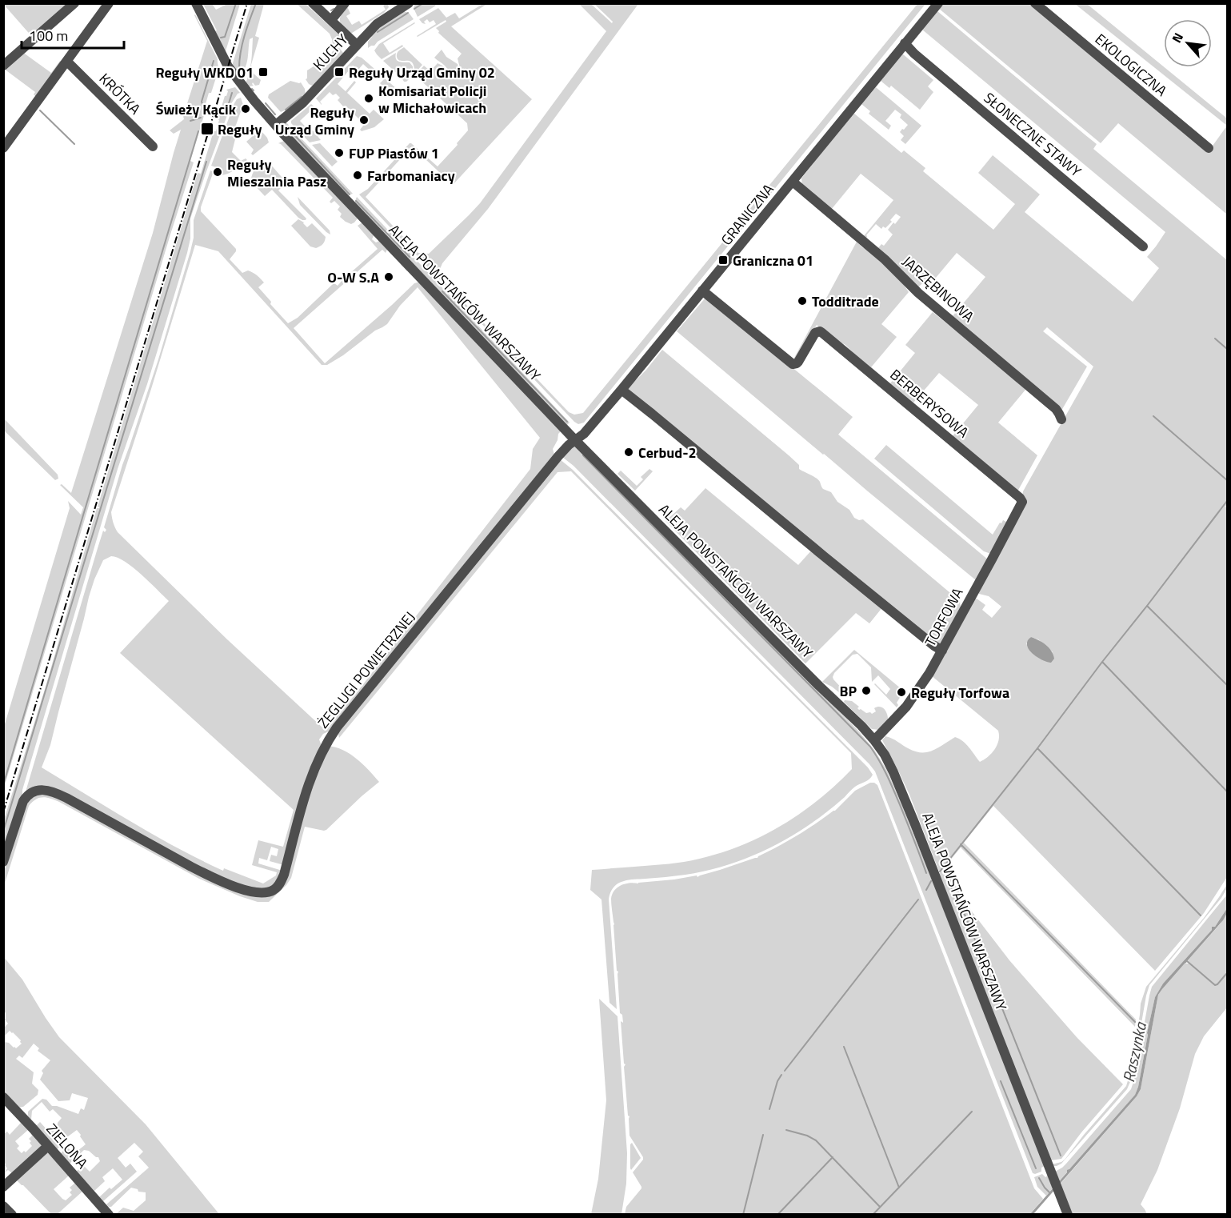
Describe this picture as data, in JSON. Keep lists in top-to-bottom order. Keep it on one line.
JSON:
{"streets":{"street":["KUCHY","EKOLOGICZNA","KRÓTKA","SŁONECZNE STAWY","GRANICZNA","JARZĘBINOWA","ALEJA POWSTAŃCÓW WARSZAWY","BERBERYSOWA","TORFOWA","ŻEGLUGI POWIETRZNEJ","ZIELONA"]},"crossings":[["KUCHY","ALEJA POWSTAŃCÓW WARSZAWY"],["SŁONECZNE STAWY","GRANICZNA"],["GRANICZNA","JARZĘBINOWA"],["GRANICZNA","ALEJA POWSTAŃCÓW WARSZAWY"],["GRANICZNA","BERBERYSOWA"],["GRANICZNA","ŻEGLUGI POWIETRZNEJ"],["ALEJA POWSTAŃCÓW WARSZAWY","TORFOWA"],["ALEJA POWSTAŃCÓW WARSZAWY","ŻEGLUGI POWIETRZNEJ"],["BERBERYSOWA","TORFOWA"]],"water":["Raszynka"],"places":{"transit":["Reguły WKD 01","Reguły Urząd Gminy 02","Reguły","Graniczna 01"],"other":["Komisariat Policji w Michałowicach","Świeży Kącik","Reguły Urząd Gminy","FUP Piastów 1","Reguły Mieszalnia Pasz","Farbomaniacy","O-W S.A","Todditrade","Cerbud-2","BP","Reguły Torfowa"]},"scale_bar":"100 m","north":"top left"}
